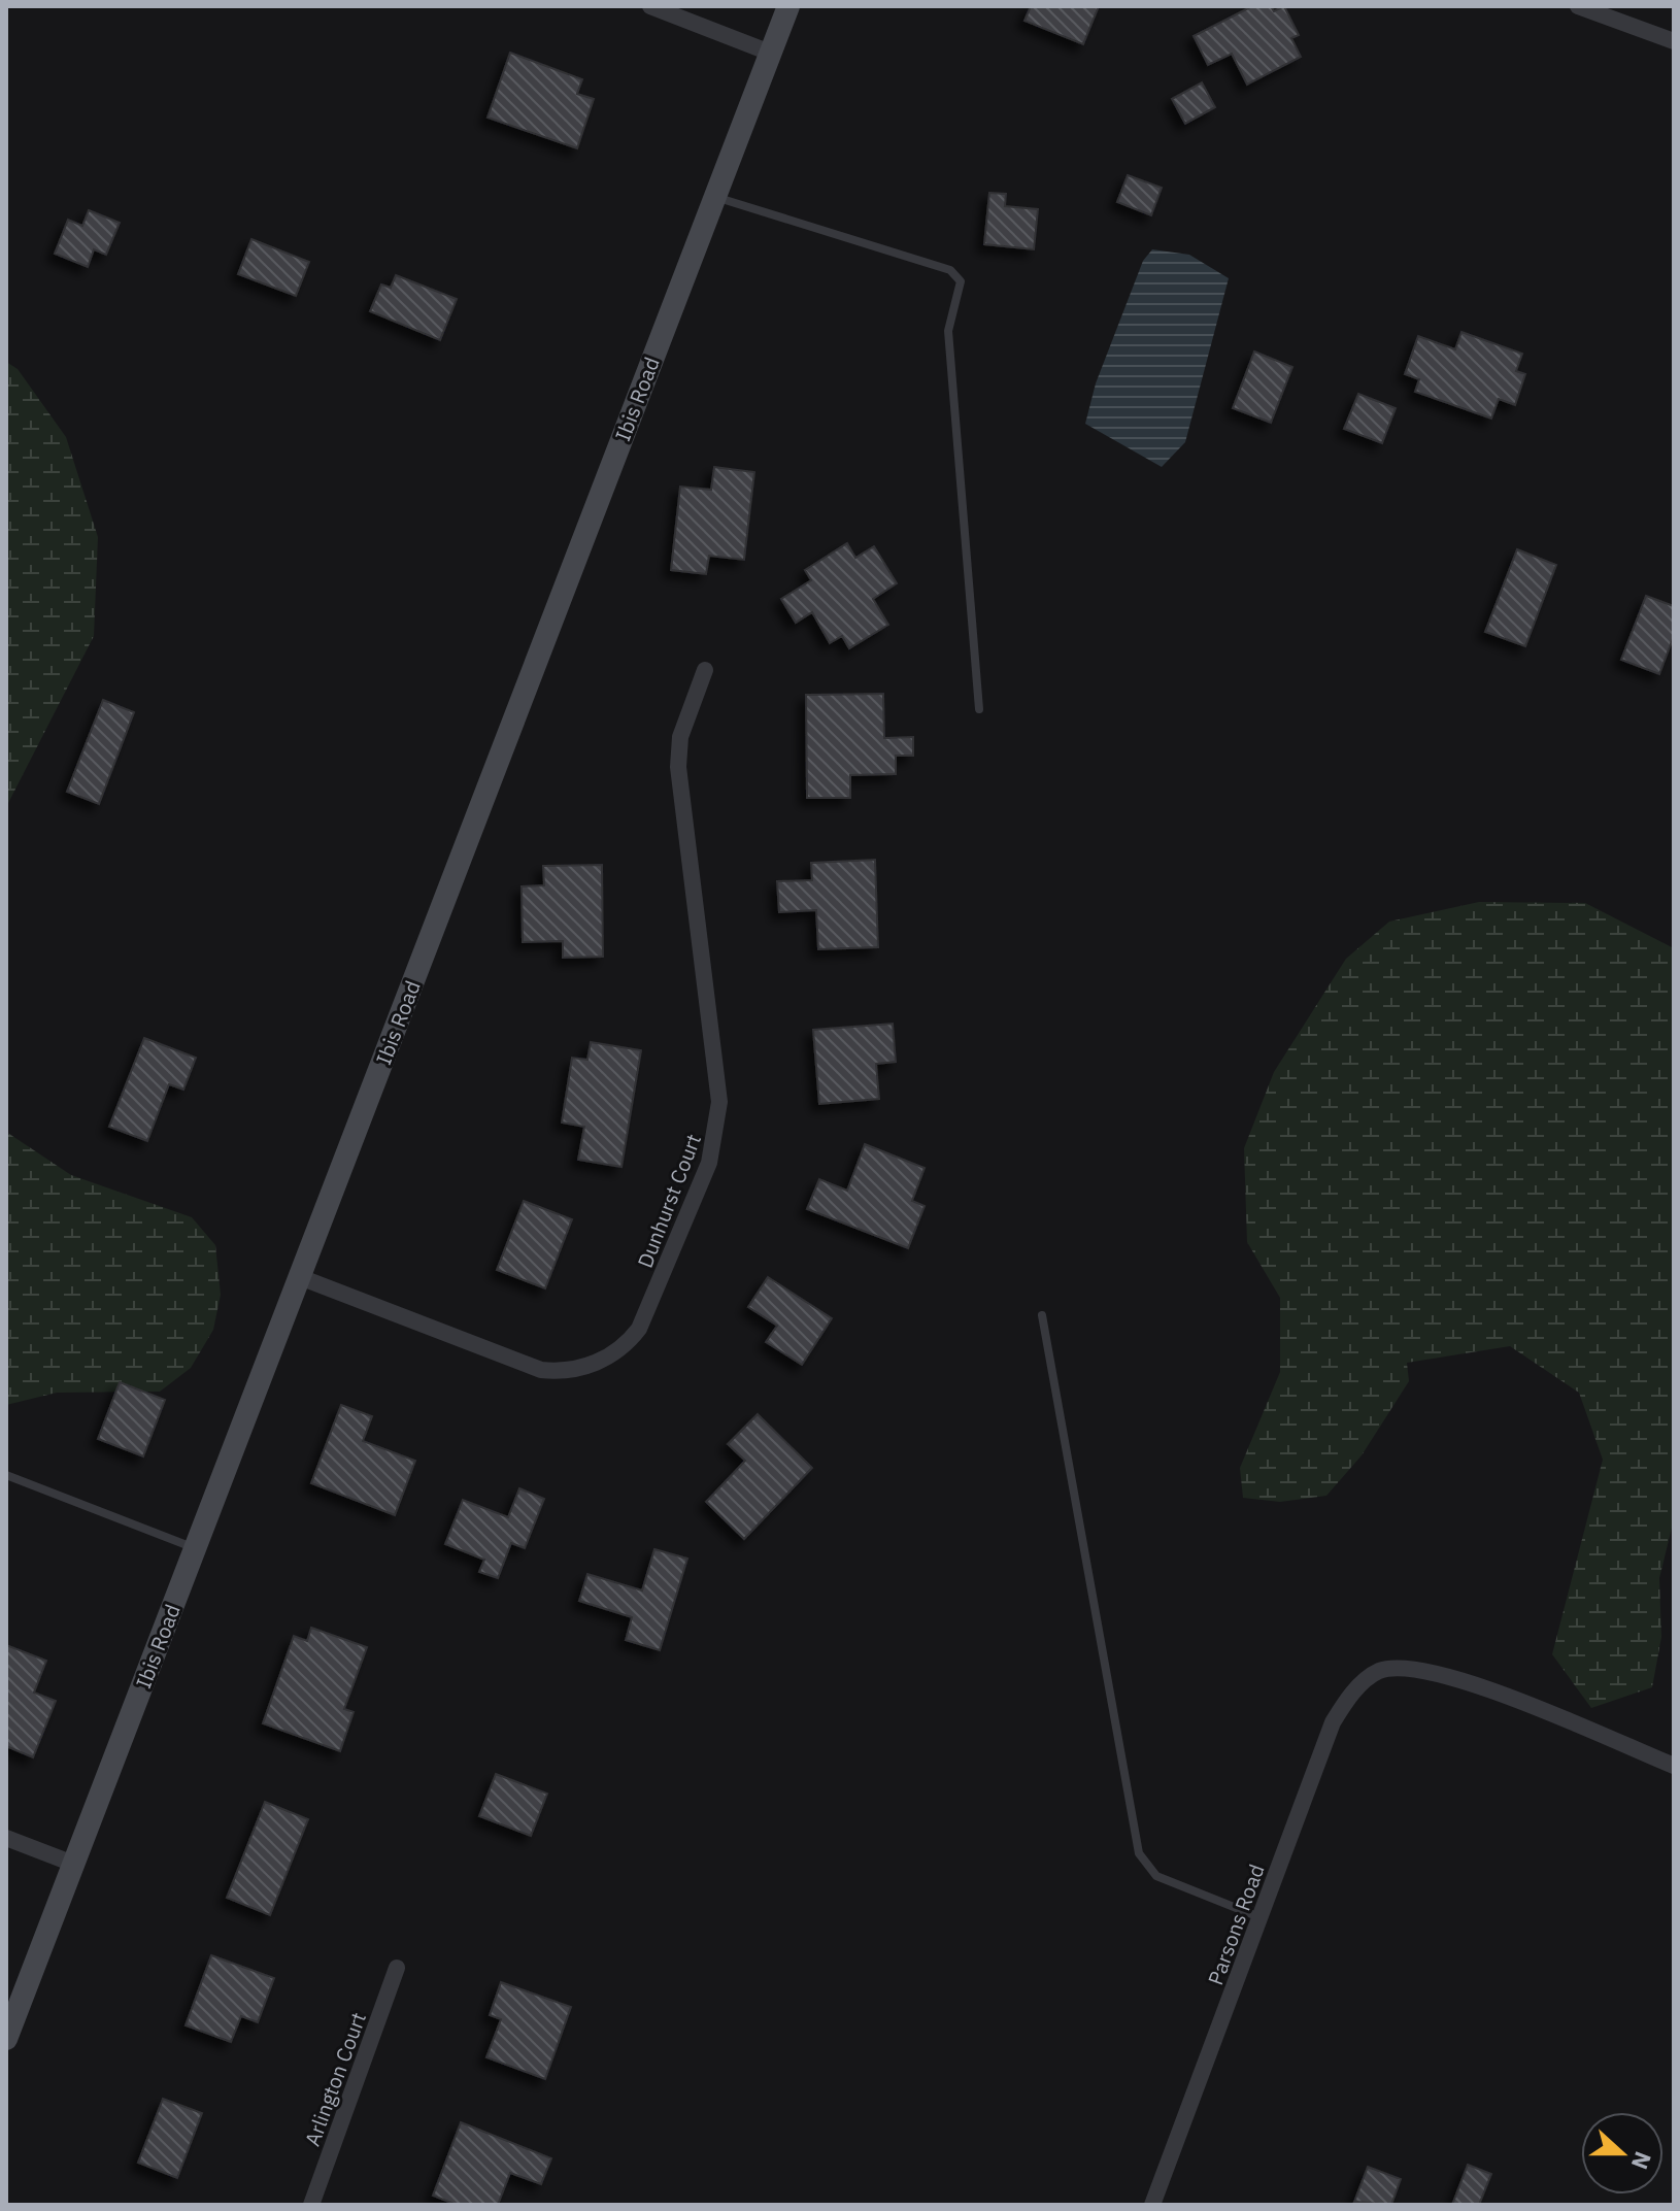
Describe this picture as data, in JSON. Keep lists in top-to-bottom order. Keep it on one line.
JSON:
{"streets":{"street":["Ibis Road","Dunhurst Court","Parsons Road","Arlington Court"]},"crossings":[["Ibis Road","Dunhurst Court"]],"north":"right"}
